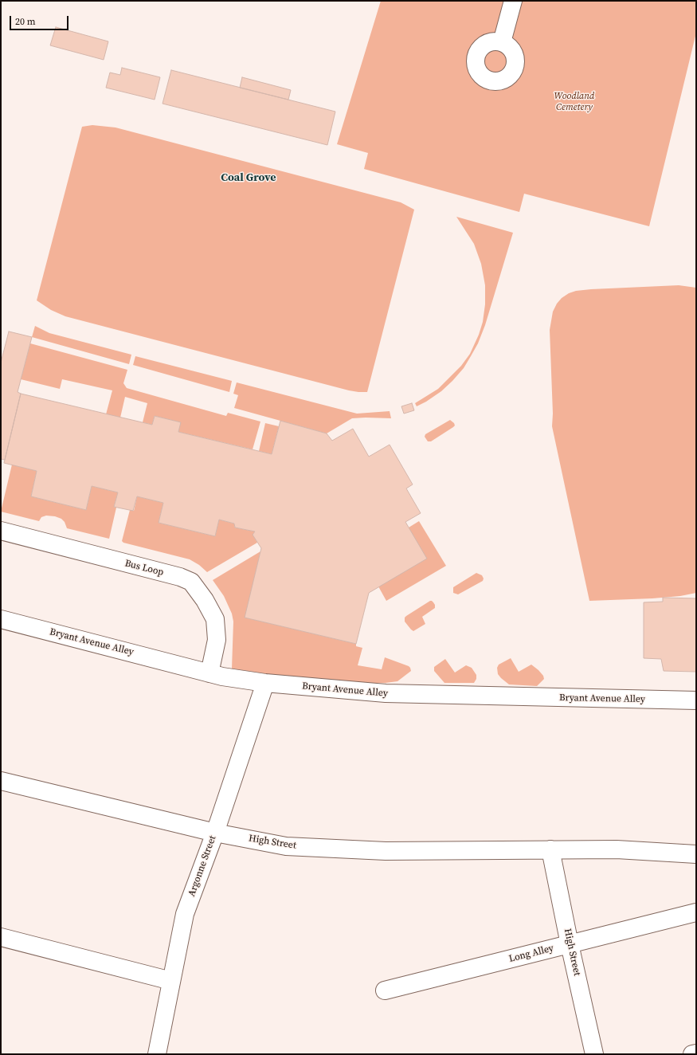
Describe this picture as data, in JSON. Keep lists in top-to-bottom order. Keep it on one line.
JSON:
{"streets":{"street":["Bus Loop","Bryant Avenue Alley","High Street","Argonne Street","Long Alley"]},"crossings":[["Bus Loop","Bryant Avenue Alley"],["Bryant Avenue Alley","Argonne Street"],["High Street","Argonne Street"],["High Street","Long Alley"]],"districts":["Coal Grove"],"parks":["Woodland Cemetery"],"scale_bar":"20 m"}
